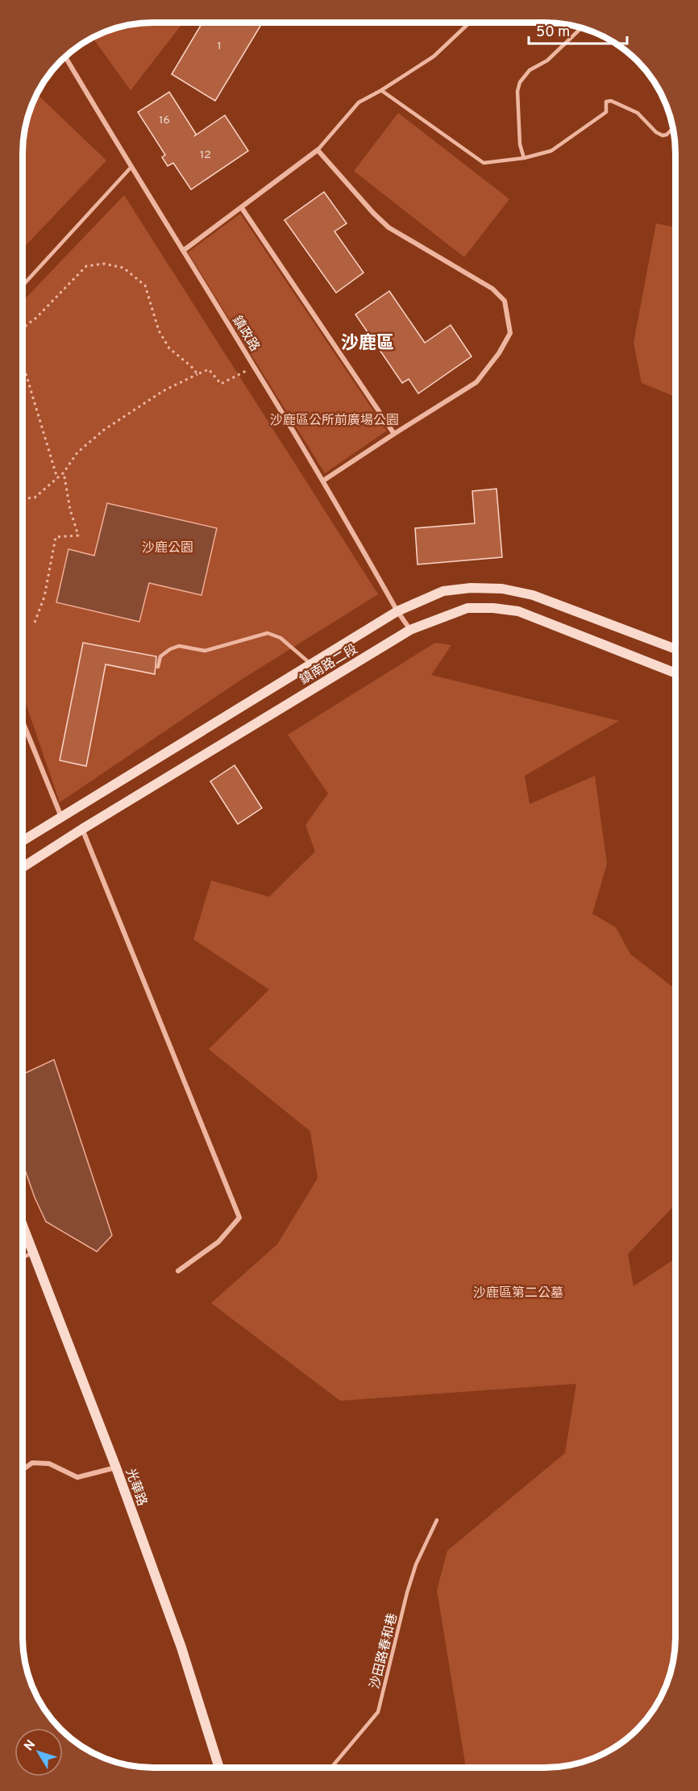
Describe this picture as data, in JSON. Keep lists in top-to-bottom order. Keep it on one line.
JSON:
{"streets":{"street":["鎮政路","鎮南路二段","光華路"],"lane":["沙田路春和巷"]},"crossings":[["鎮政路","鎮南路二段"]],"districts":["沙鹿區"],"parks":["沙鹿區公所前廣場公園","沙鹿公園","沙鹿區第二公墓"],"house_numbers":["1","16","12"],"scale_bar":"50 m","north":"top left"}
